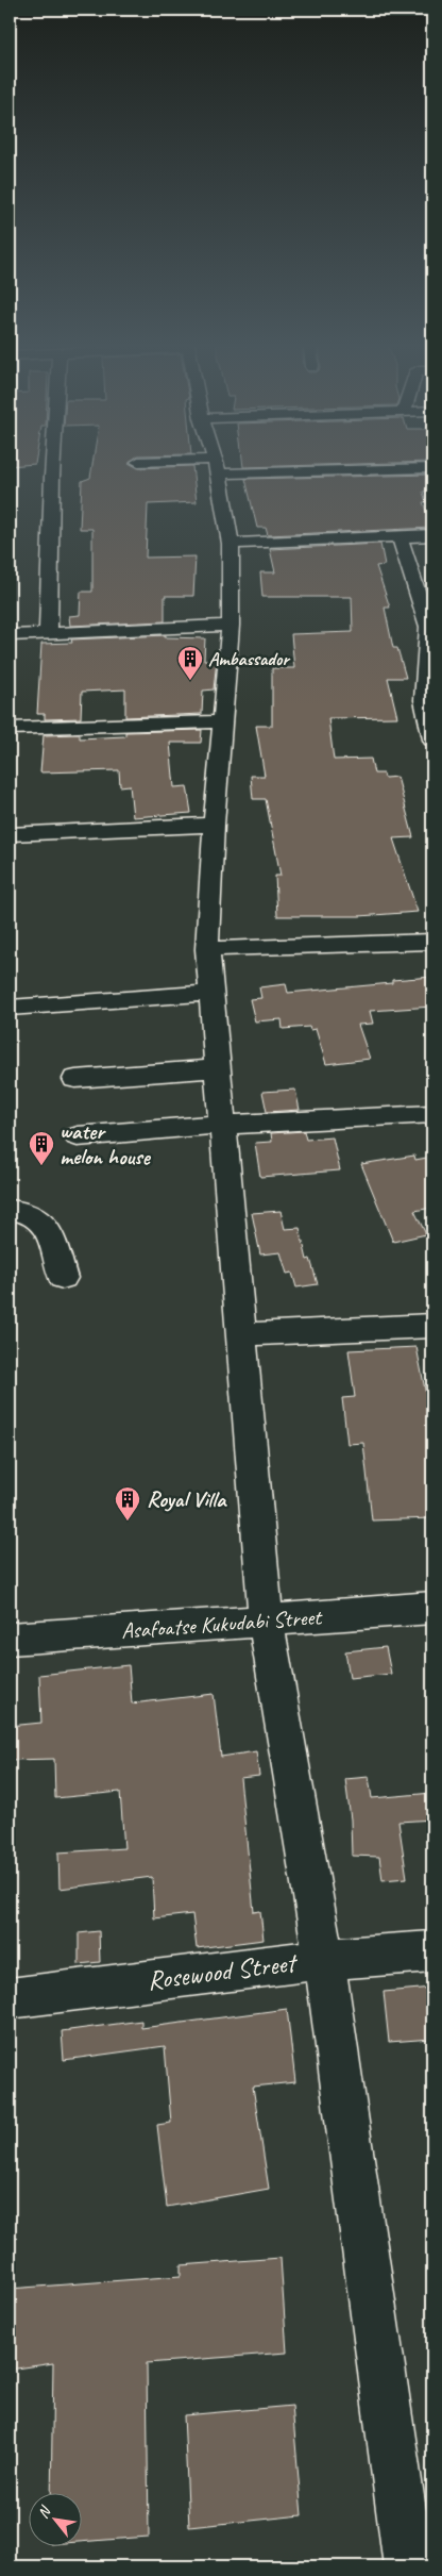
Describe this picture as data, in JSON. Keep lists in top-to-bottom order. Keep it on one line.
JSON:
{"streets":{"street":["Asafoatse Kukudabi Street","Rosewood Street"]},"places":{"building":["Ambassador","water melon house","Royal Villa"]},"north":"top left"}
